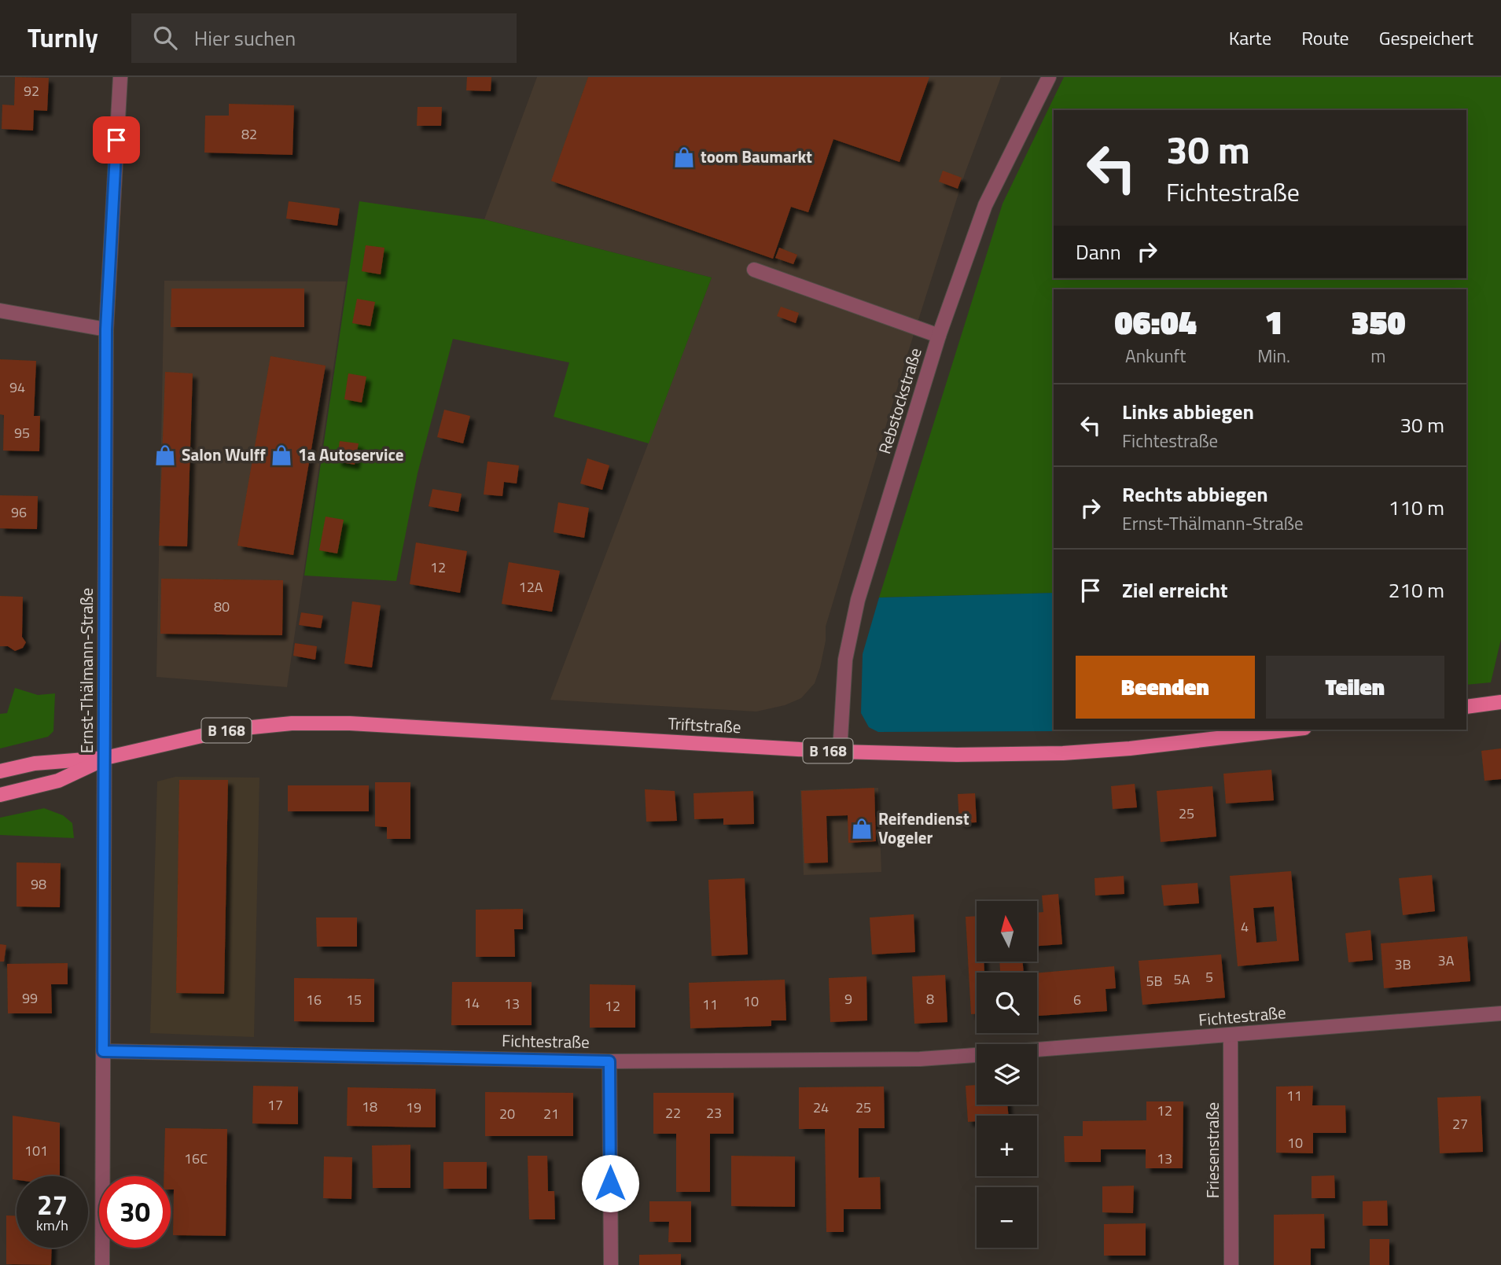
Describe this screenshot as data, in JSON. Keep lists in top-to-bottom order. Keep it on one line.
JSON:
{"streets":{"main road":["Triftstraße","B 168"],"street":["Rebstockstraße","Ernst-Thälmann-Straße","Fichtestraße","Friesenstraße"]},"crossings":[["Rebstockstraße","Triftstraße"],["Ernst-Thälmann-Straße","Triftstraße"],["Ernst-Thälmann-Straße","B 168"],["Ernst-Thälmann-Straße","Fichtestraße"],["Triftstraße","B 168"],["Fichtestraße","Friesenstraße"]],"places":{"shop":["toom Baumarkt","Salon Wulff","1a Autoservice","Reifendienst Vogeler"]},"house_numbers":["92","82","94","95","96","12","12A","80","25","98","4","3A","3B","5","5A","5B","99","9","8","16","15","6","10","14","13","11","12","11","17","18","19","24","25","12","22","23","20","21","27","10","101","16C","13"],"north":"top","page":{"header":"Turnly","search":"Hier suchen","nav":["Karte","Route","Gespeichert"],"turn":["30 m","Fichtestraße"],"then":"Dann","eta":["06:04","Ankunft","1","Min.","350","m"],"list":[{"name":"Links abbiegen","note":"Fichtestraße","value":"30 m"},{"name":"Rechts abbiegen","note":"Ernst-Thälmann-Straße","value":"110 m"},{"name":"Ziel erreicht","value":"210 m"}],"buttons":["Beenden","Teilen"],"map_buttons":["+","−"],"speed":"27 km/h","limit":"30"}}
